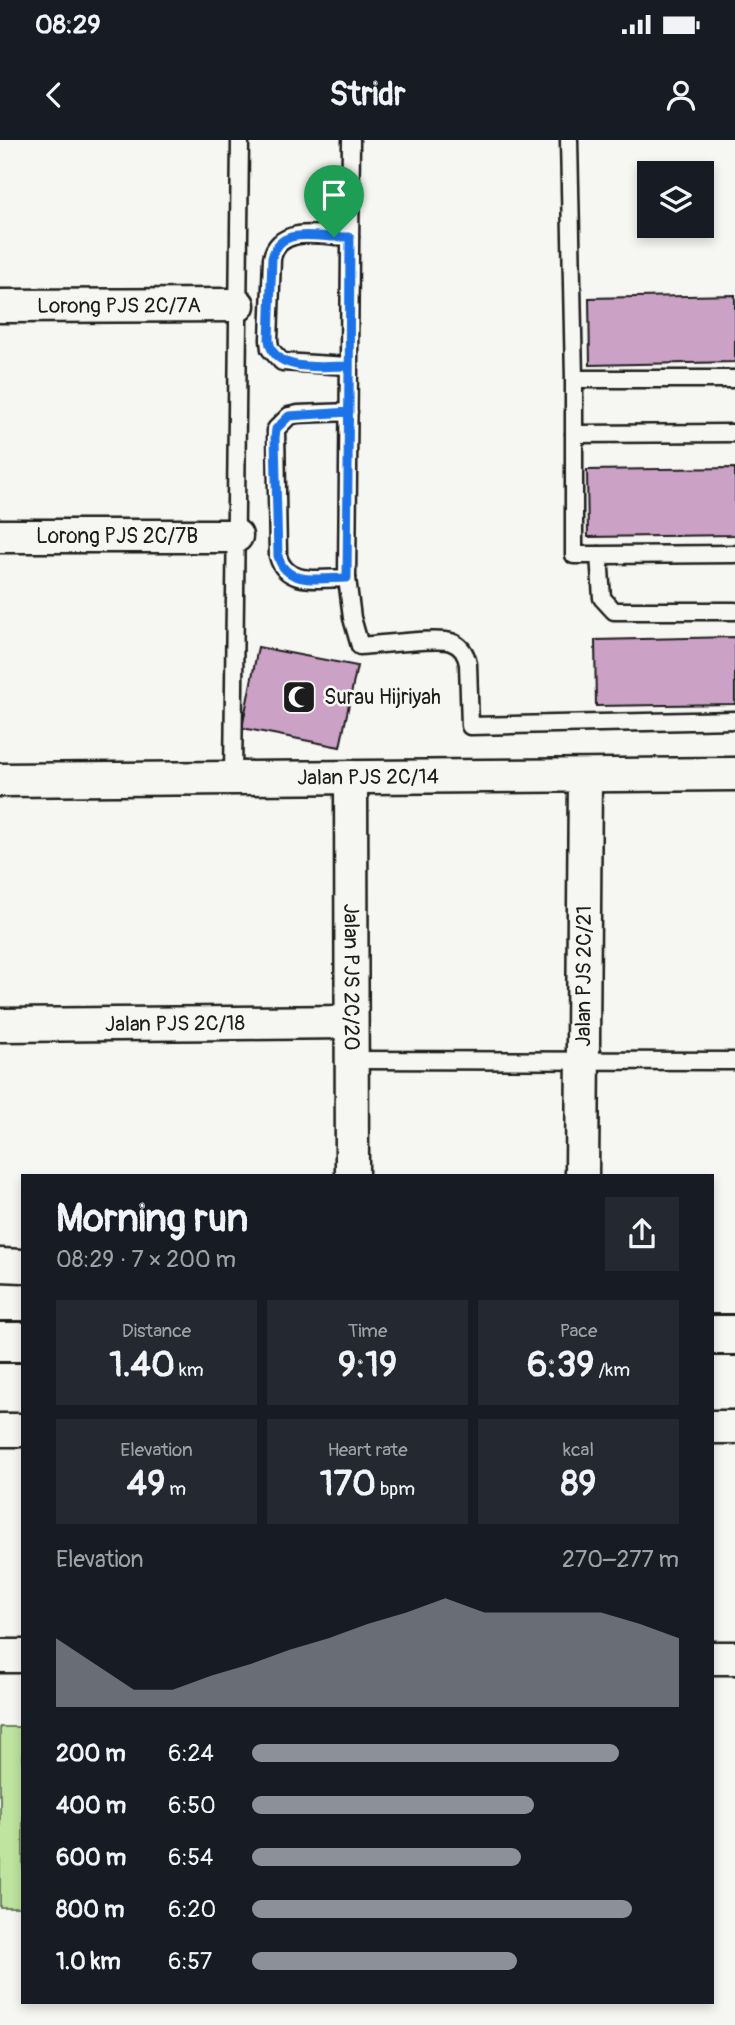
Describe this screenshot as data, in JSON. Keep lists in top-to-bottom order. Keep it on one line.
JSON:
{"streets":{"street":["Lorong PJS 2C/7A","Lorong PJS 2C/7B","Jalan PJS 2C/14","Jalan PJS 2C/21","Jalan PJS 2C/20","Jalan PJS 2C/18"]},"crossings":[["Jalan PJS 2C/14","Jalan PJS 2C/21"],["Jalan PJS 2C/14","Jalan PJS 2C/20"],["Jalan PJS 2C/20","Jalan PJS 2C/18"]],"places":{"mosque":["Surau Hijriyah"]},"page":{"status":"08:29","header":"Stridr","heading":["Morning run","08:29 · 7 × 200 m"],"stats":[["Distance","1.40 km"],["Time","9:19"],["Pace","6:39 /km"],["Elevation","49 m"],["Heart rate","170 bpm"],["kcal","89"]],"chart":["Elevation","270–277 m"],"list":[{"name":"200 m","note":"6:24"},{"name":"400 m","note":"6:50"},{"name":"600 m","note":"6:54"},{"name":"800 m","note":"6:20"},{"name":"1.0 km","note":"6:57"}]}}
